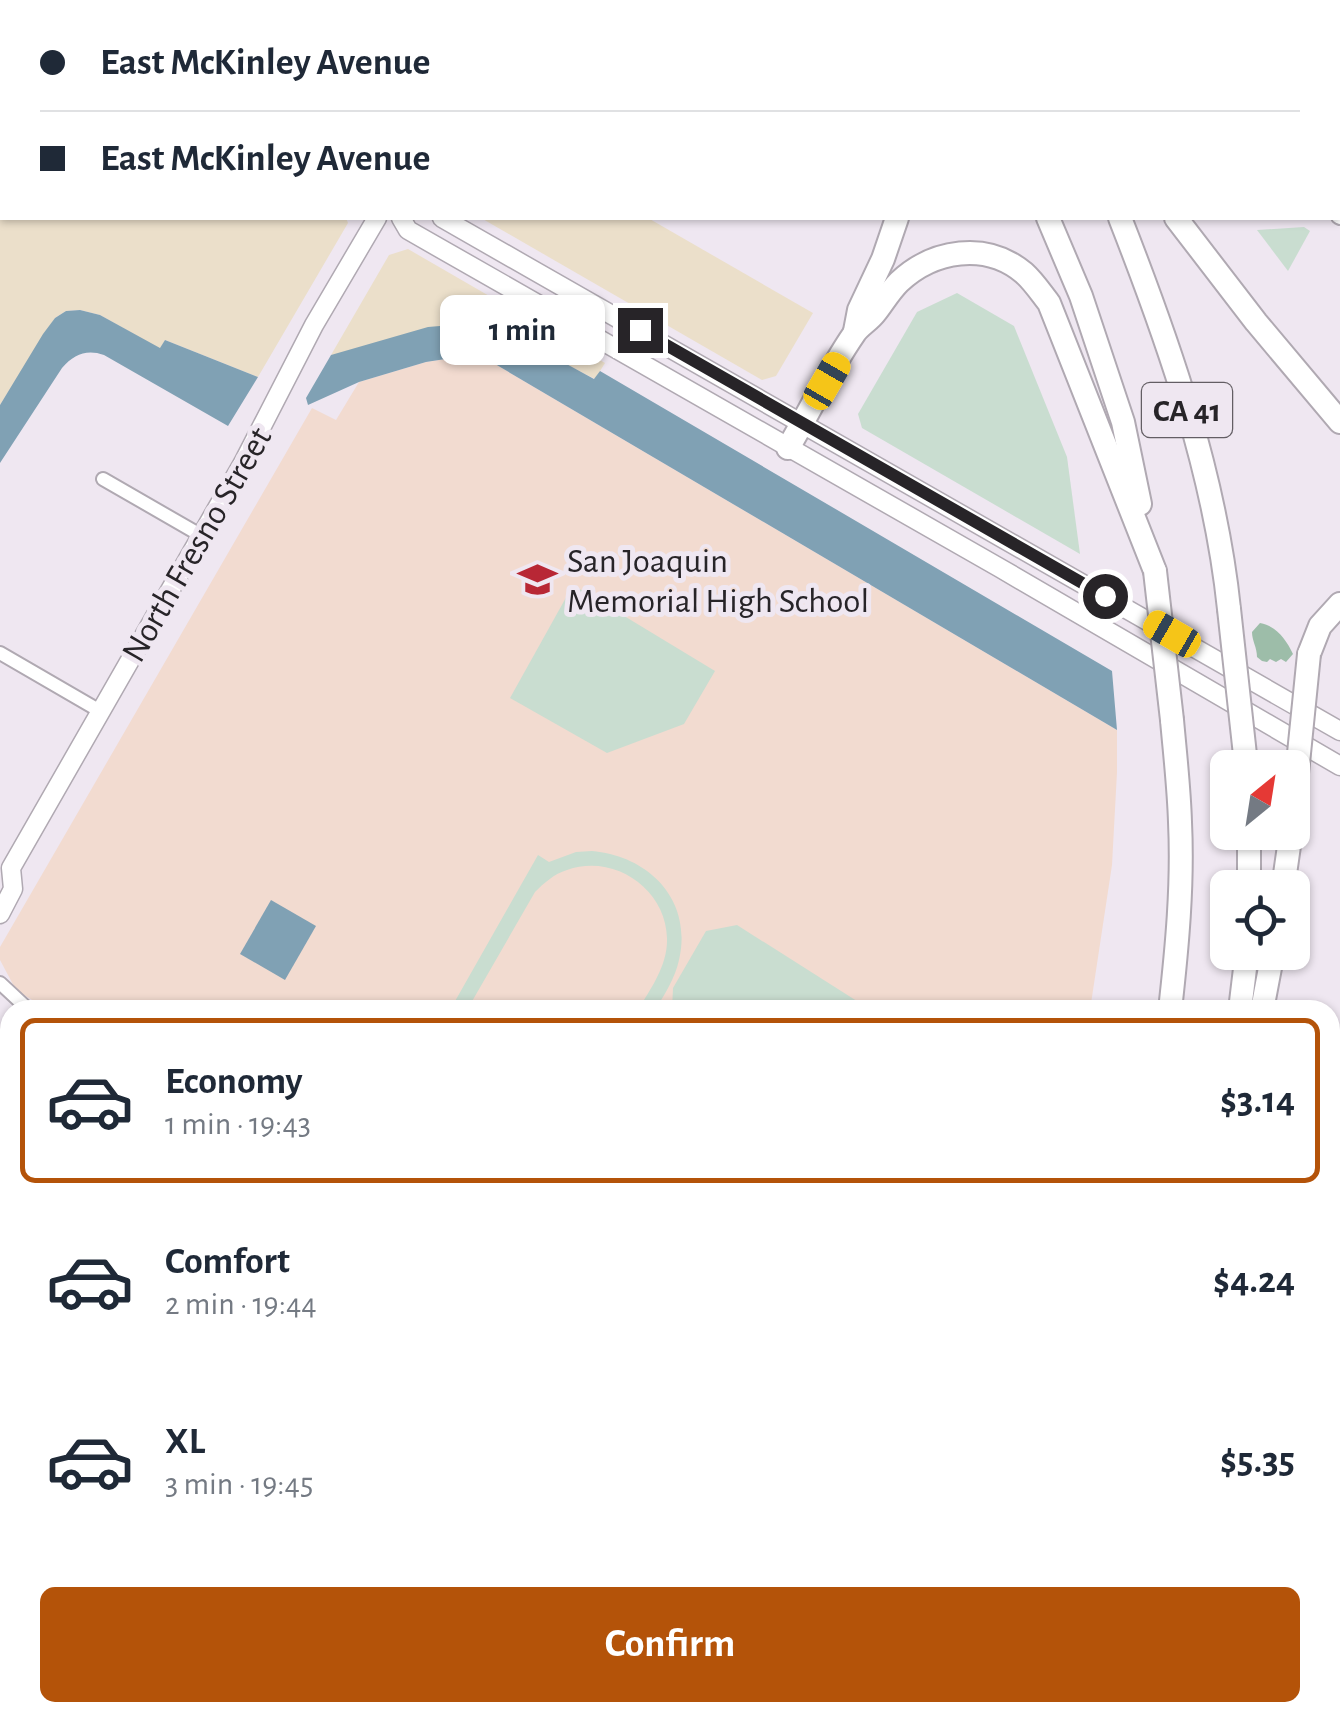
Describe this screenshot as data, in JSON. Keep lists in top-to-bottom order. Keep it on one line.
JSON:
{"streets":{"highway":["CA 41"],"main road":["North Fresno Street"]},"places":{"school or university":["San Joaquin Memorial High School"]},"north":"top right","page":{"banner":["East McKinley Avenue","East McKinley Avenue"],"bubble":"1 min","list":[{"name":"Economy","note":"1 min · 19:43","value":"$3.14"},{"name":"Comfort","note":"2 min · 19:44","value":"$4.24"},{"name":"XL","note":"3 min · 19:45","value":"$5.35"}],"buttons":"Confirm"}}
